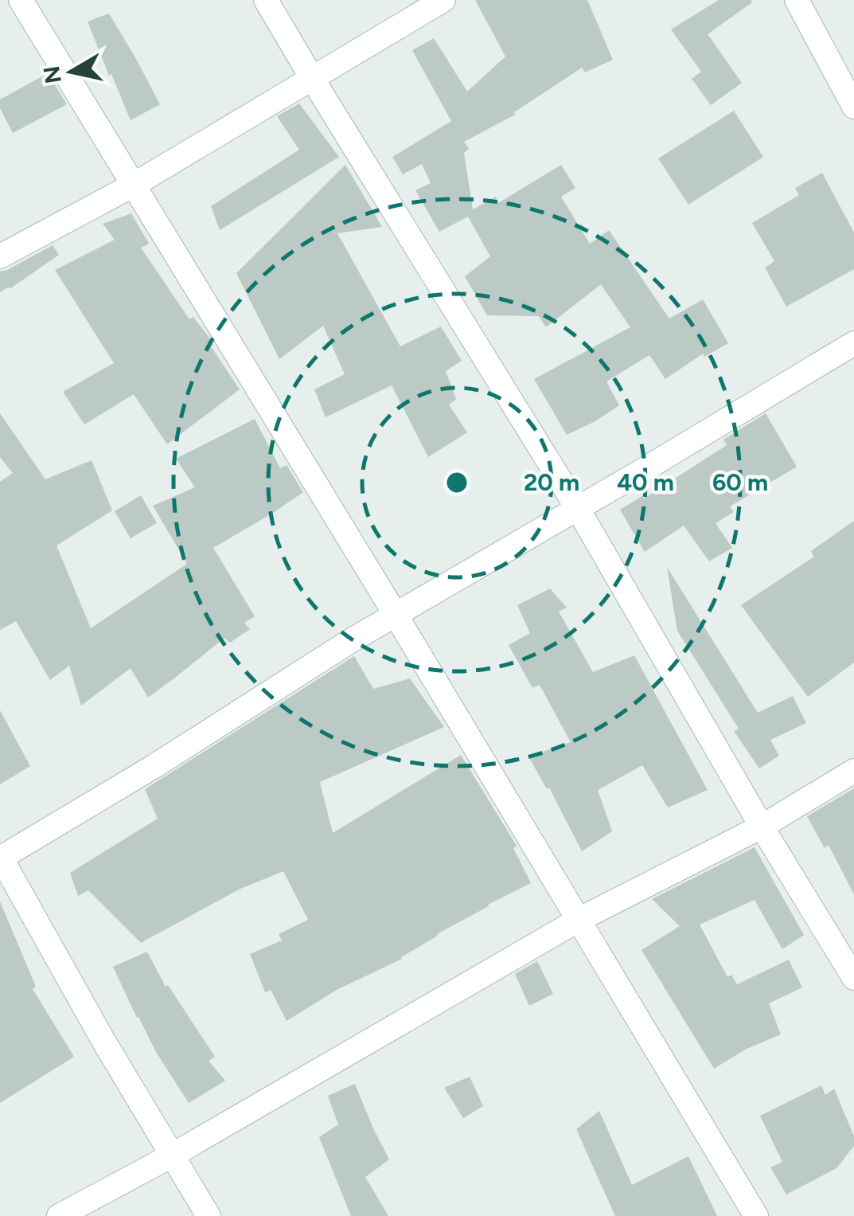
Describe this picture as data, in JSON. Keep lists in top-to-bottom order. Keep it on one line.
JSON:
{"north":"left","rings":["20 m","40 m","60 m"]}
